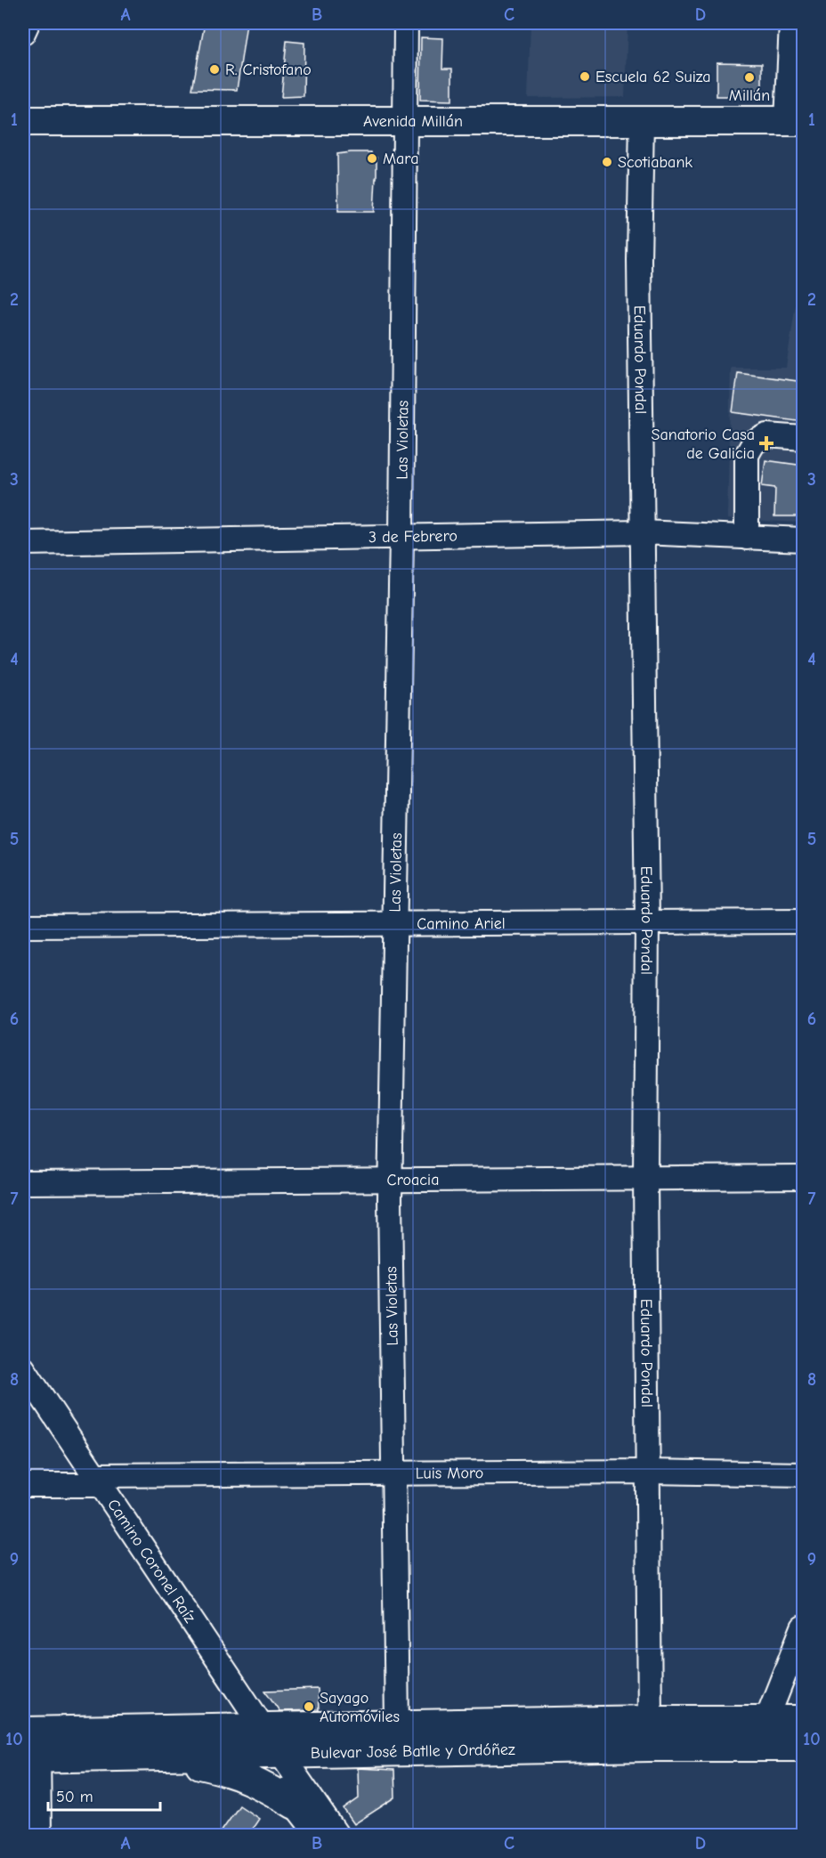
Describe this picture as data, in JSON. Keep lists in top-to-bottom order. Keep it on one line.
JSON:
{"streets":{"main road":["Avenida Millán","Bulevar José Batlle y Ordóñez"],"street":["Eduardo Pondal","Las Violetas","3 de Febrero","Camino Ariel","Croacia","Luis Moro","Camino Coronel Raíz"]},"crossings":[["Avenida Millán","Eduardo Pondal"],["Avenida Millán","Las Violetas"],["Eduardo Pondal","3 de Febrero"],["Eduardo Pondal","Camino Ariel"],["Eduardo Pondal","Croacia"],["Eduardo Pondal","Luis Moro"],["Eduardo Pondal","Bulevar José Batlle y Ordóñez"],["Las Violetas","3 de Febrero"],["Las Violetas","Camino Ariel"],["Las Violetas","Croacia"],["Las Violetas","Luis Moro"],["Las Violetas","Bulevar José Batlle y Ordóñez"],["Luis Moro","Camino Coronel Raíz"],["Camino Coronel Raíz","Bulevar José Batlle y Ordóñez"]],"places":{"other":["R. Cristofano","Escuela 62 Suiza","Millán","Mara","Scotiabank","Sayago Automóviles"],"health":["Sanatorio Casa de Galicia"]},"scale_bar":"50 m","grid":{"columns":["A","B","C","D"],"rows":["1","2","3","4","5","6","7","8","9","10"]}}
